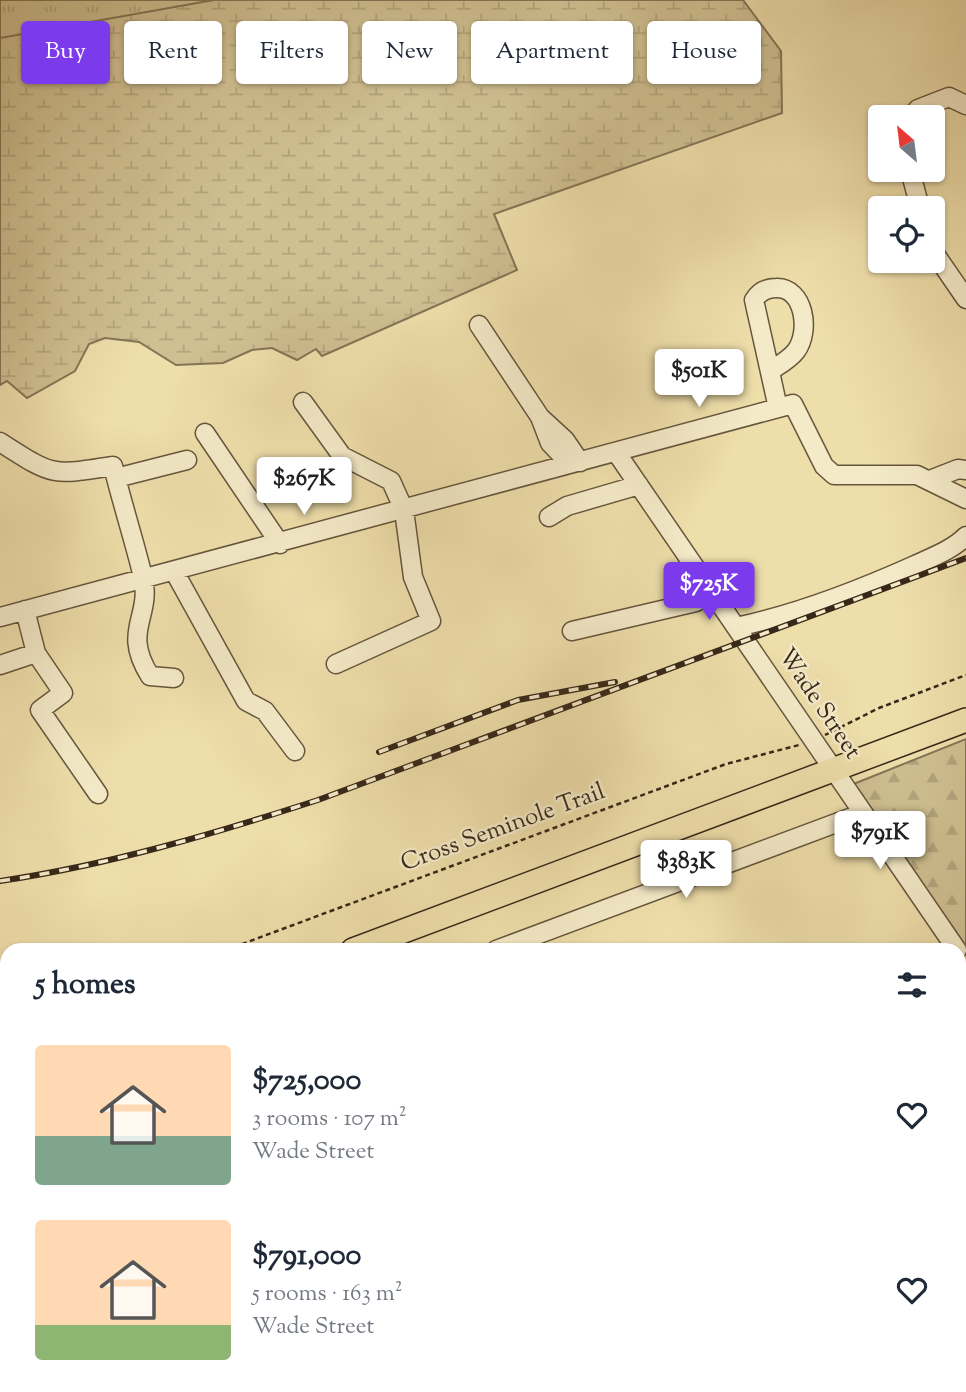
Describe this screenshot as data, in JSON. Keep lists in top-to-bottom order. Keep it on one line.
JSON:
{"streets":{"street":["Wade Street"],"path":["Cross Seminole Trail"]},"north":"top left","page":{"chip":["Buy","Rent","Filters","New","Apartment","House"],"price":["$501K","$267K","$725K","$791K","$383K"],"heading":"5 homes","list":[{"name":"$725,000","note":"3 rooms · 107 m² · Wade Street"},{"name":"$791,000","note":"5 rooms · 163 m² · Wade Street"}]}}
